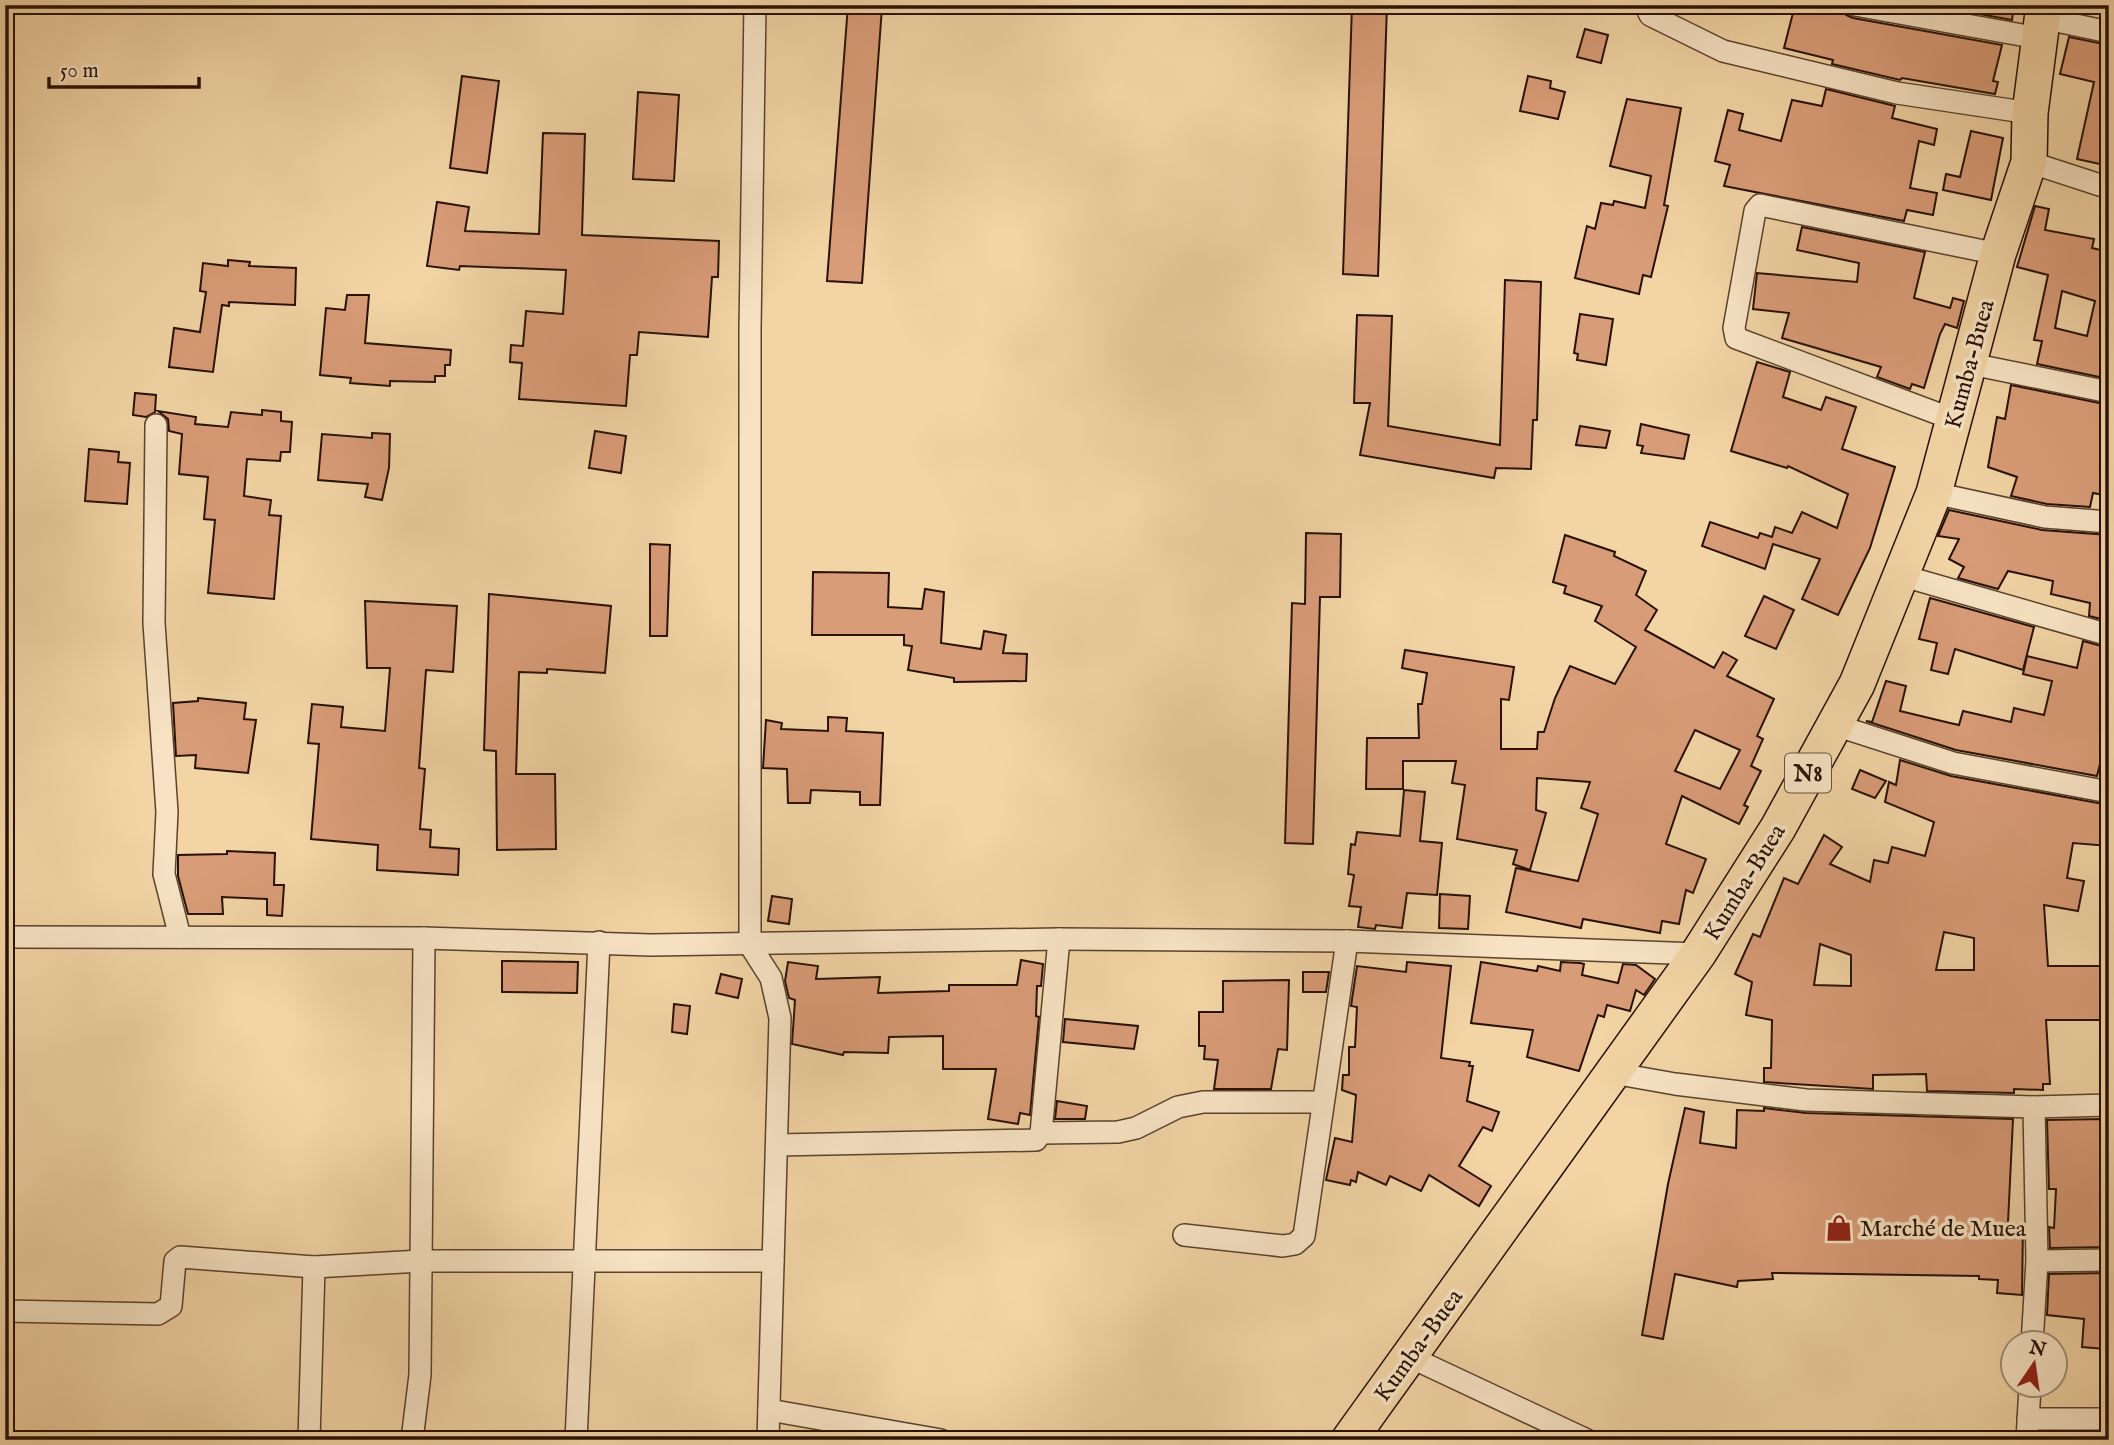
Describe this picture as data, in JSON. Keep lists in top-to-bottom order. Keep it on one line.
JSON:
{"streets":{"highway":["Kumba-Buea","N8"]},"places":{"shop":["Marché de Muea"]},"scale_bar":"50 m","north":"top"}
